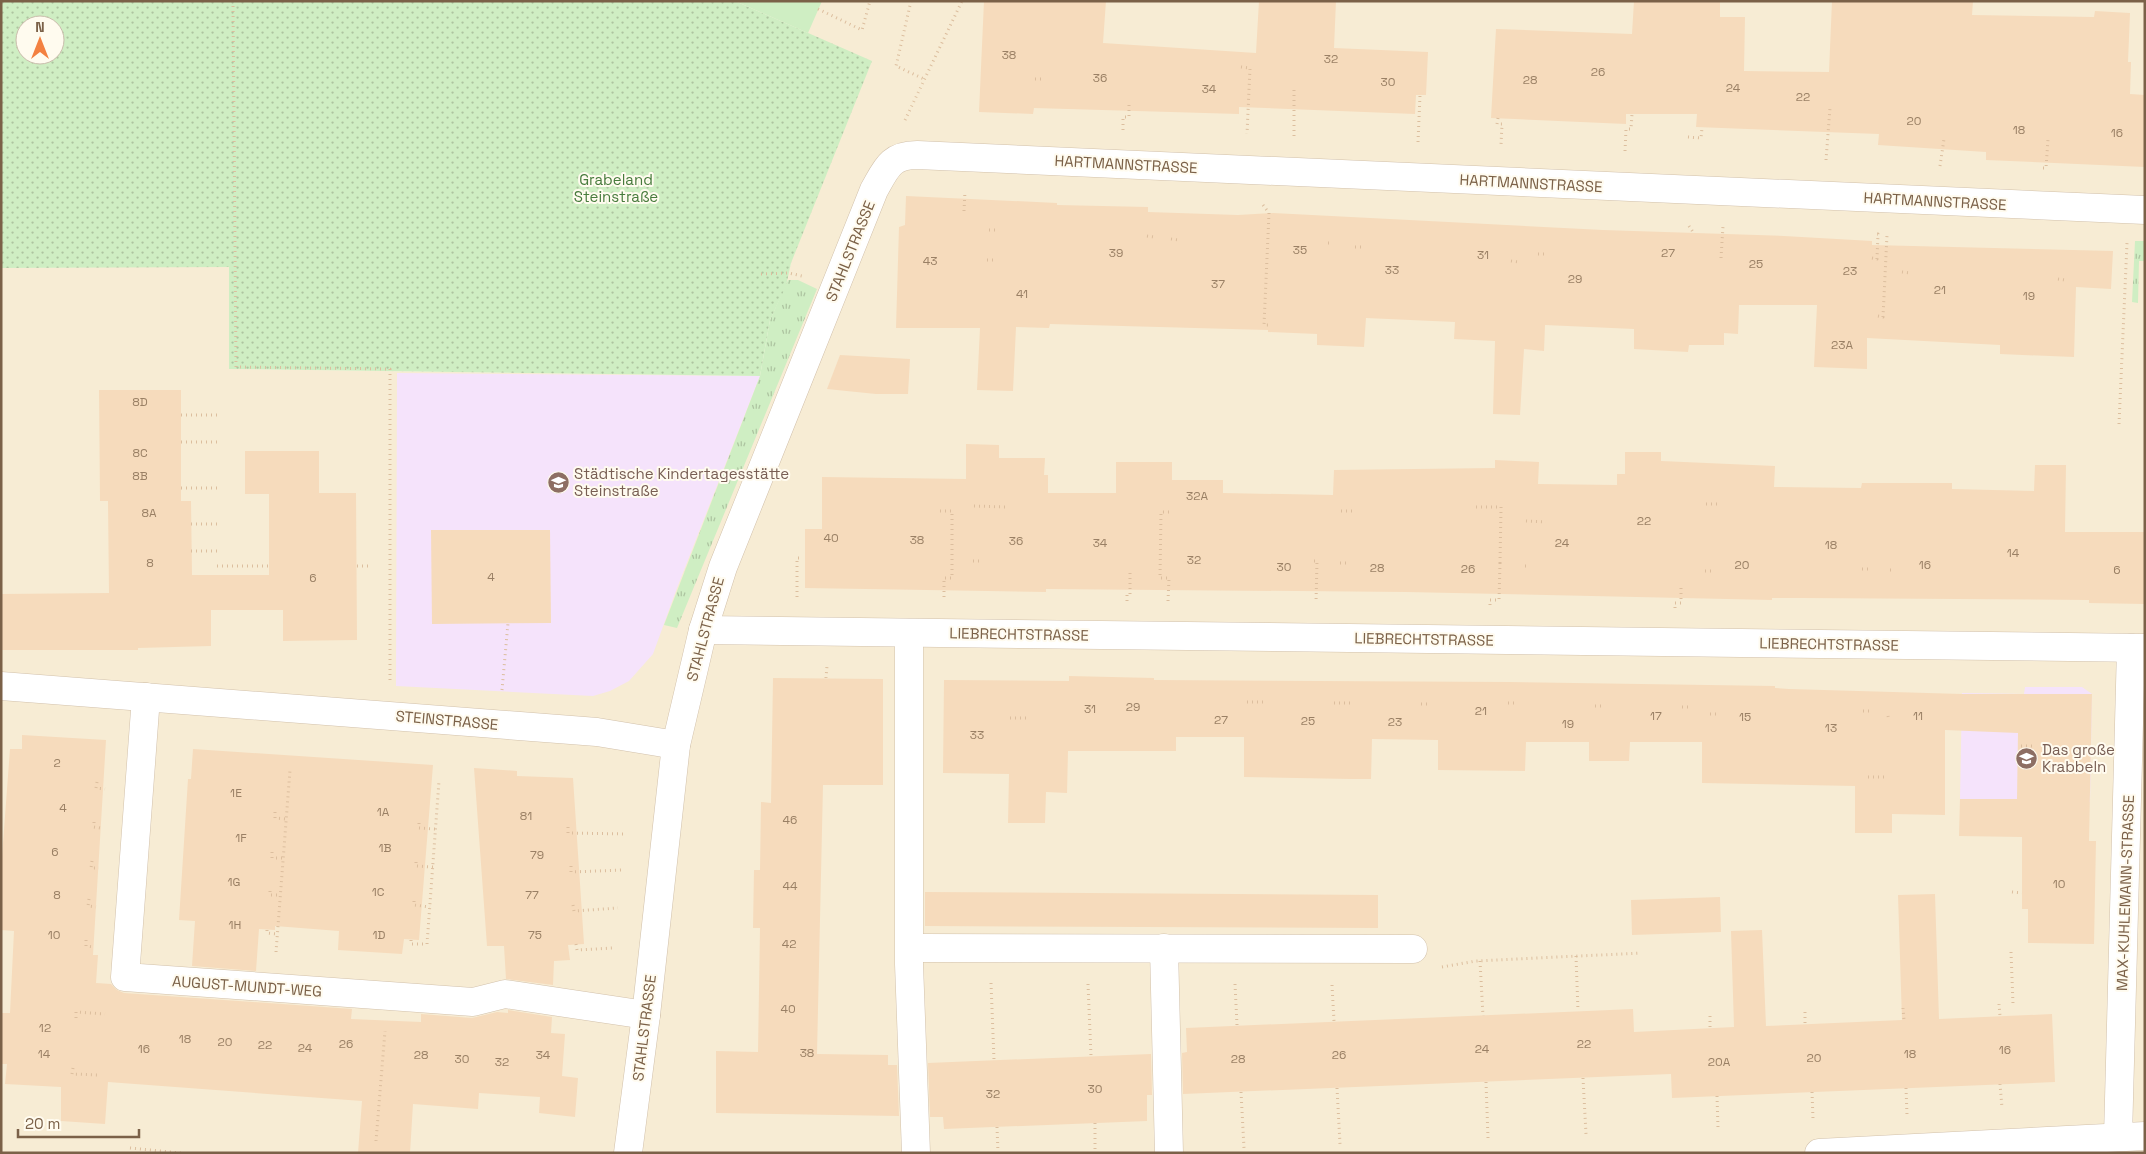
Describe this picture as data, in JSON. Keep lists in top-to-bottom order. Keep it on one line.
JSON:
{"streets":{"street":["HARTMANNSTRASSE","STAHLSTRASSE","LIEBRECHTSTRASSE","STEINSTRASSE","MAX-KUHLEMANN-STRASSE","AUGUST-MUNDT-WEG"]},"crossings":[["HARTMANNSTRASSE","STAHLSTRASSE"],["STAHLSTRASSE","LIEBRECHTSTRASSE"],["STAHLSTRASSE","STEINSTRASSE"],["STAHLSTRASSE","AUGUST-MUNDT-WEG"],["LIEBRECHTSTRASSE","MAX-KUHLEMANN-STRASSE"],["STEINSTRASSE","AUGUST-MUNDT-WEG"]],"parks":["Grabeland Steinstraße"],"places":{"school or university":["Städtische Kindertagesstätte Steinstraße","Das große Krabbeln"]},"house_numbers":["38","32","26","36","28","30","24","34","22","20","18","16","35","39","27","31","43","25","33","23","29","37","21","41","19","23A","8D","8C","8B","32A","8A","22","40","38","36","34","24","18","14","32","8","20","16","30","28","26","6","4","6","29","31","21","17","11","15","27","25","23","19","13","33","2","1E","4","1A","81","46","1F","1B","6","79","1G","10","44","1C","8","77","1H","10","1D","75","42","40","12","18","20","26","22","22","24","16","24","16","38","14","18","28","34","26","20","30","28","32","20A","30","32"],"scale_bar":"20 m","north":"top"}
